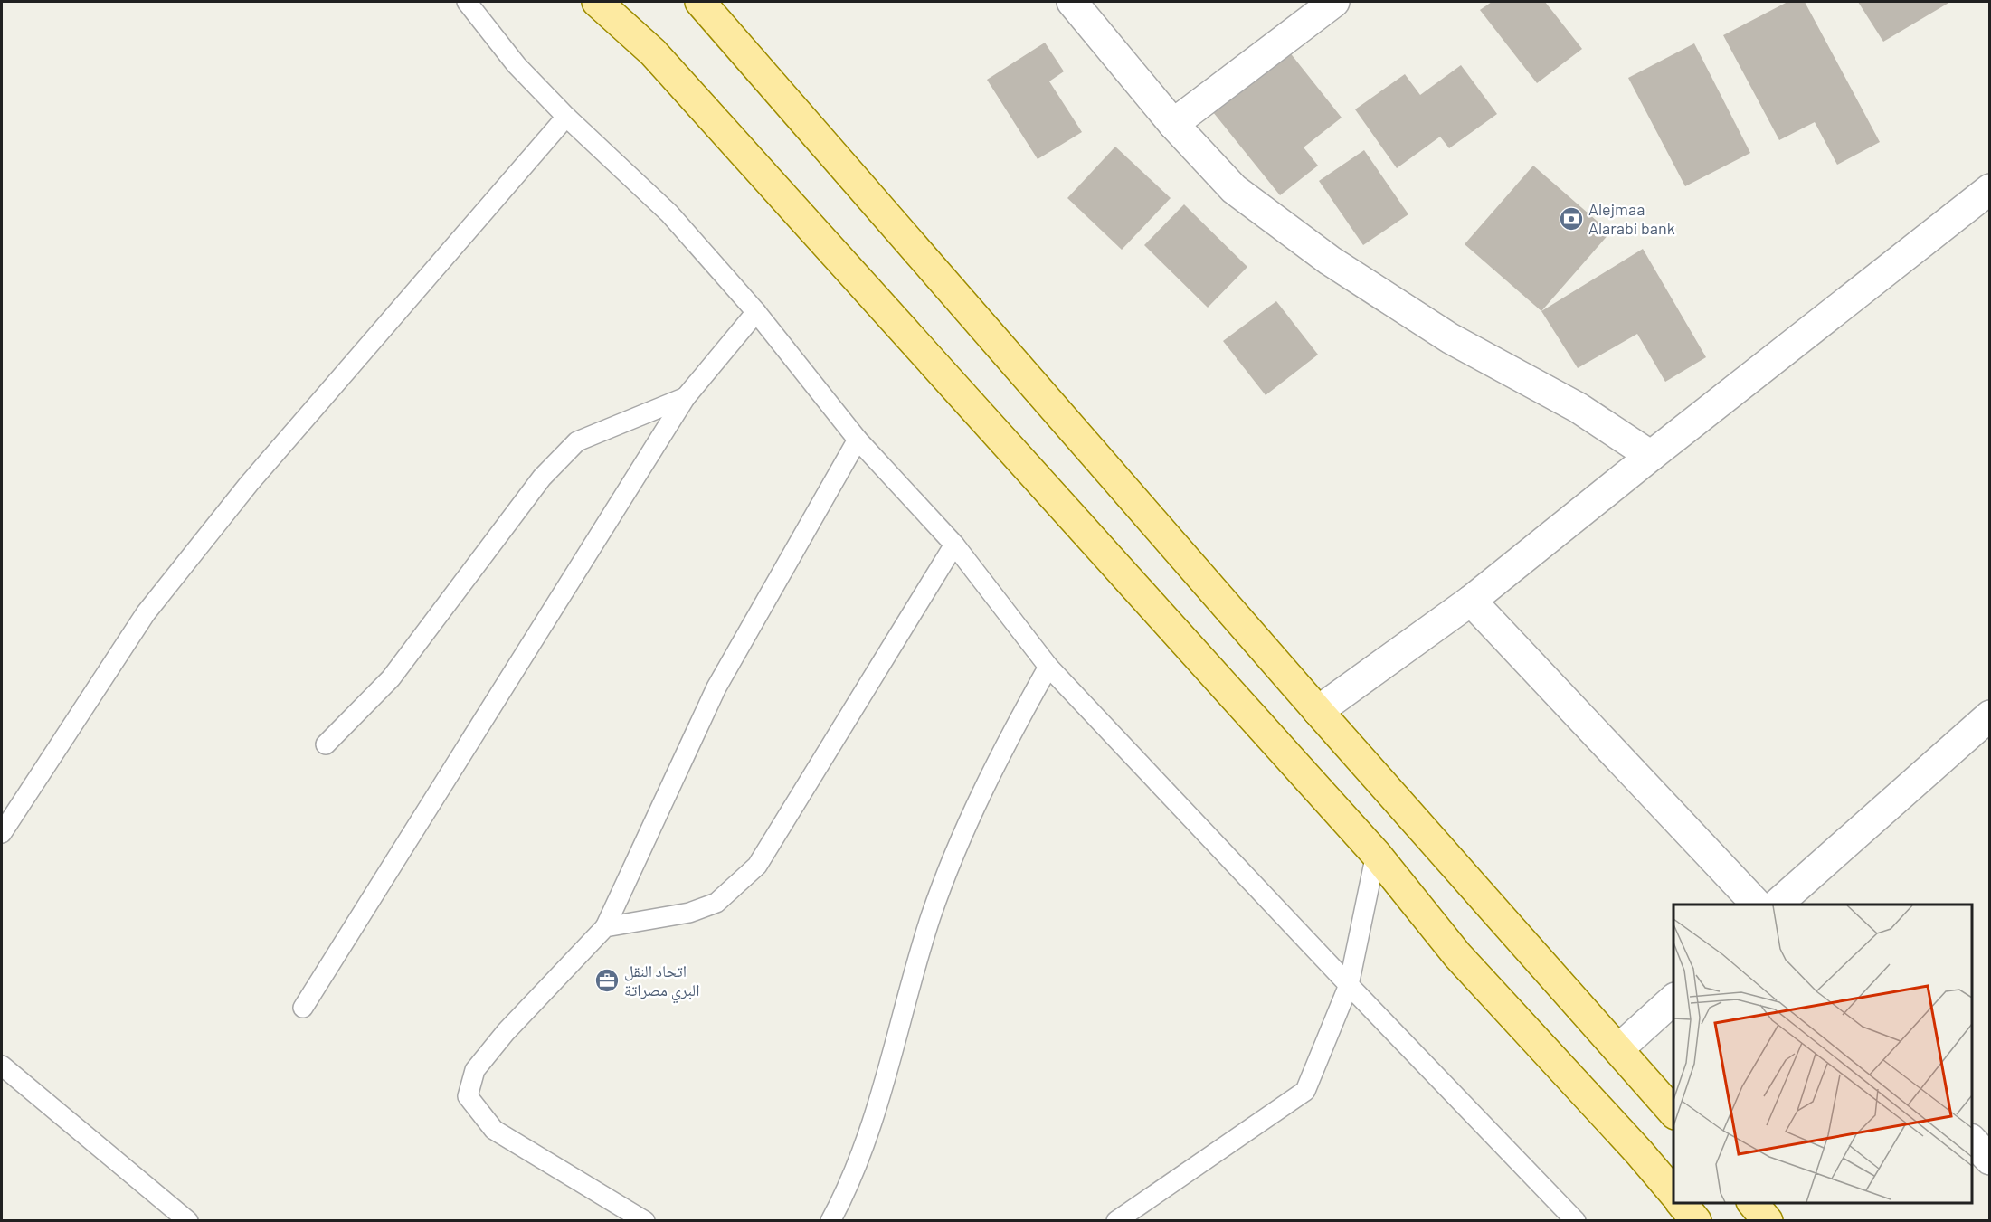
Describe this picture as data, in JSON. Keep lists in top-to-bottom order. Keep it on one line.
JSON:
{"places":{"bank":["Alejmaa Alarabi bank"],"office":["اتحاد النقل البري مصراتة"]}}
